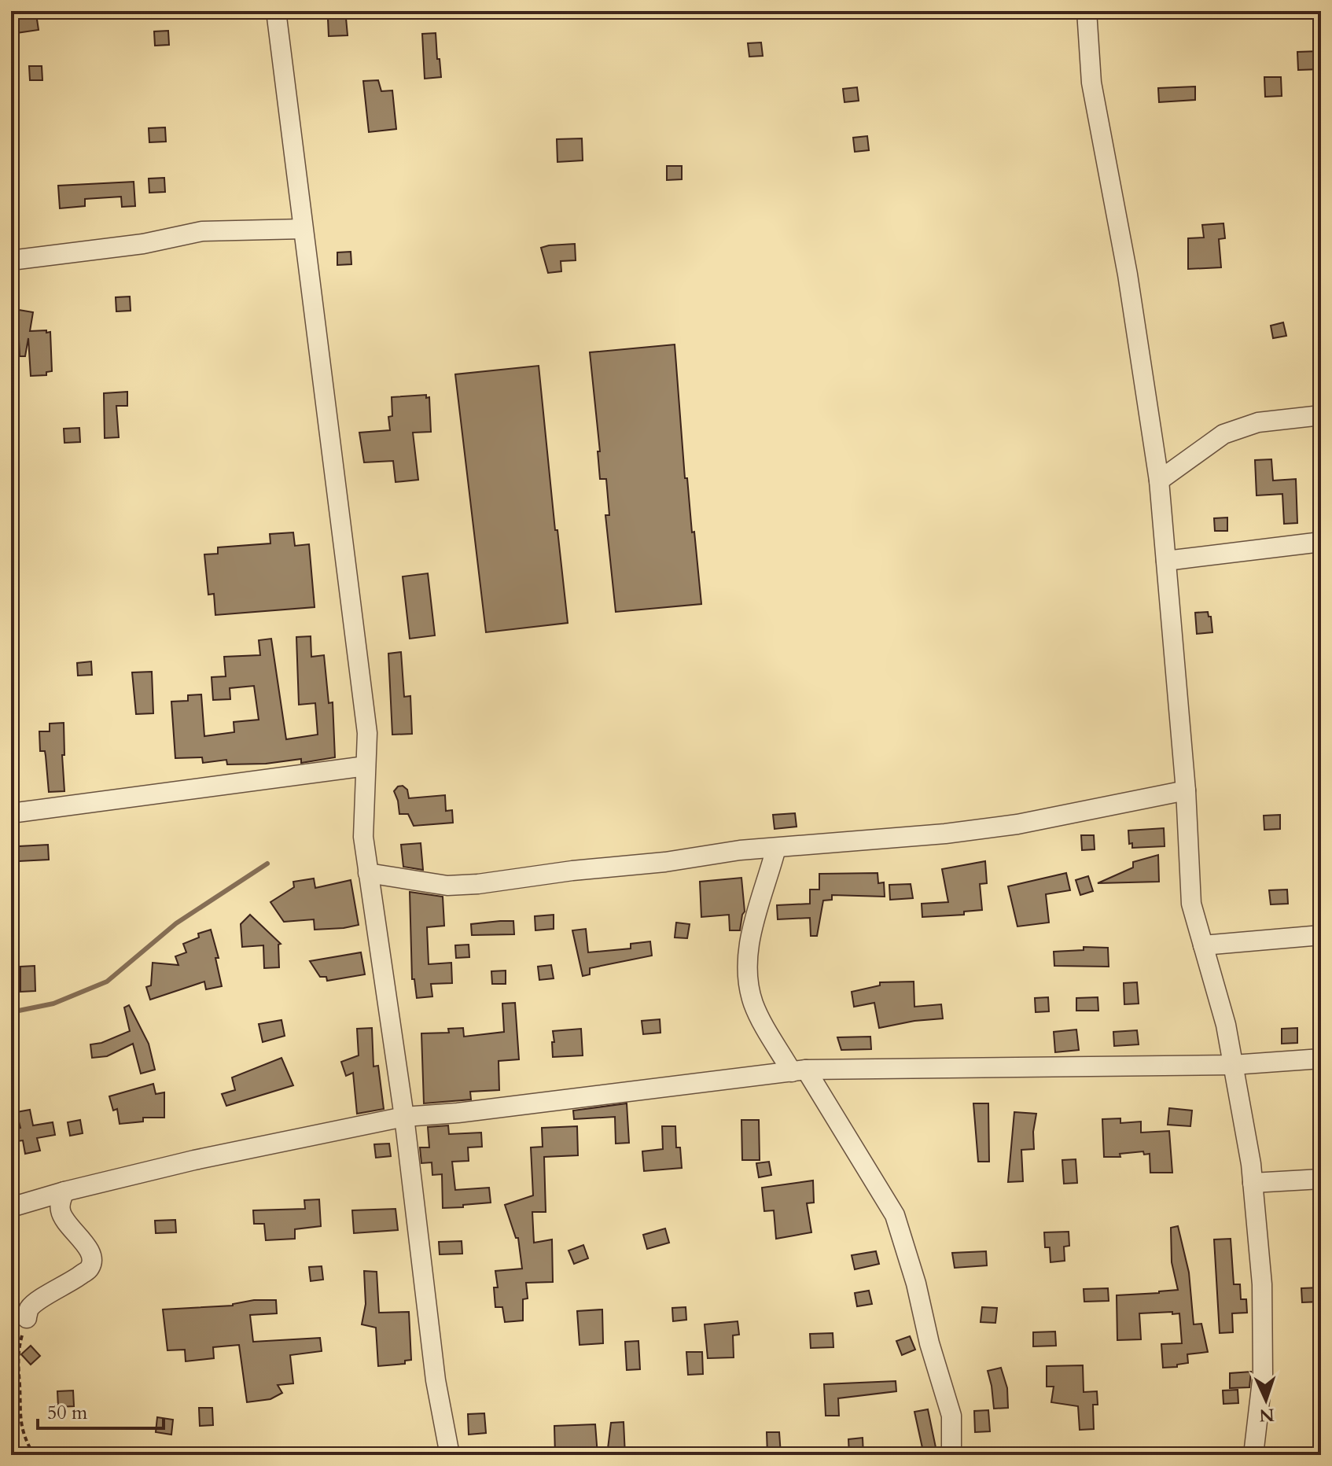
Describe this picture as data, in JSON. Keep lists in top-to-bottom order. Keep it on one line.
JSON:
{"scale_bar":"50 m","north":"bottom"}
